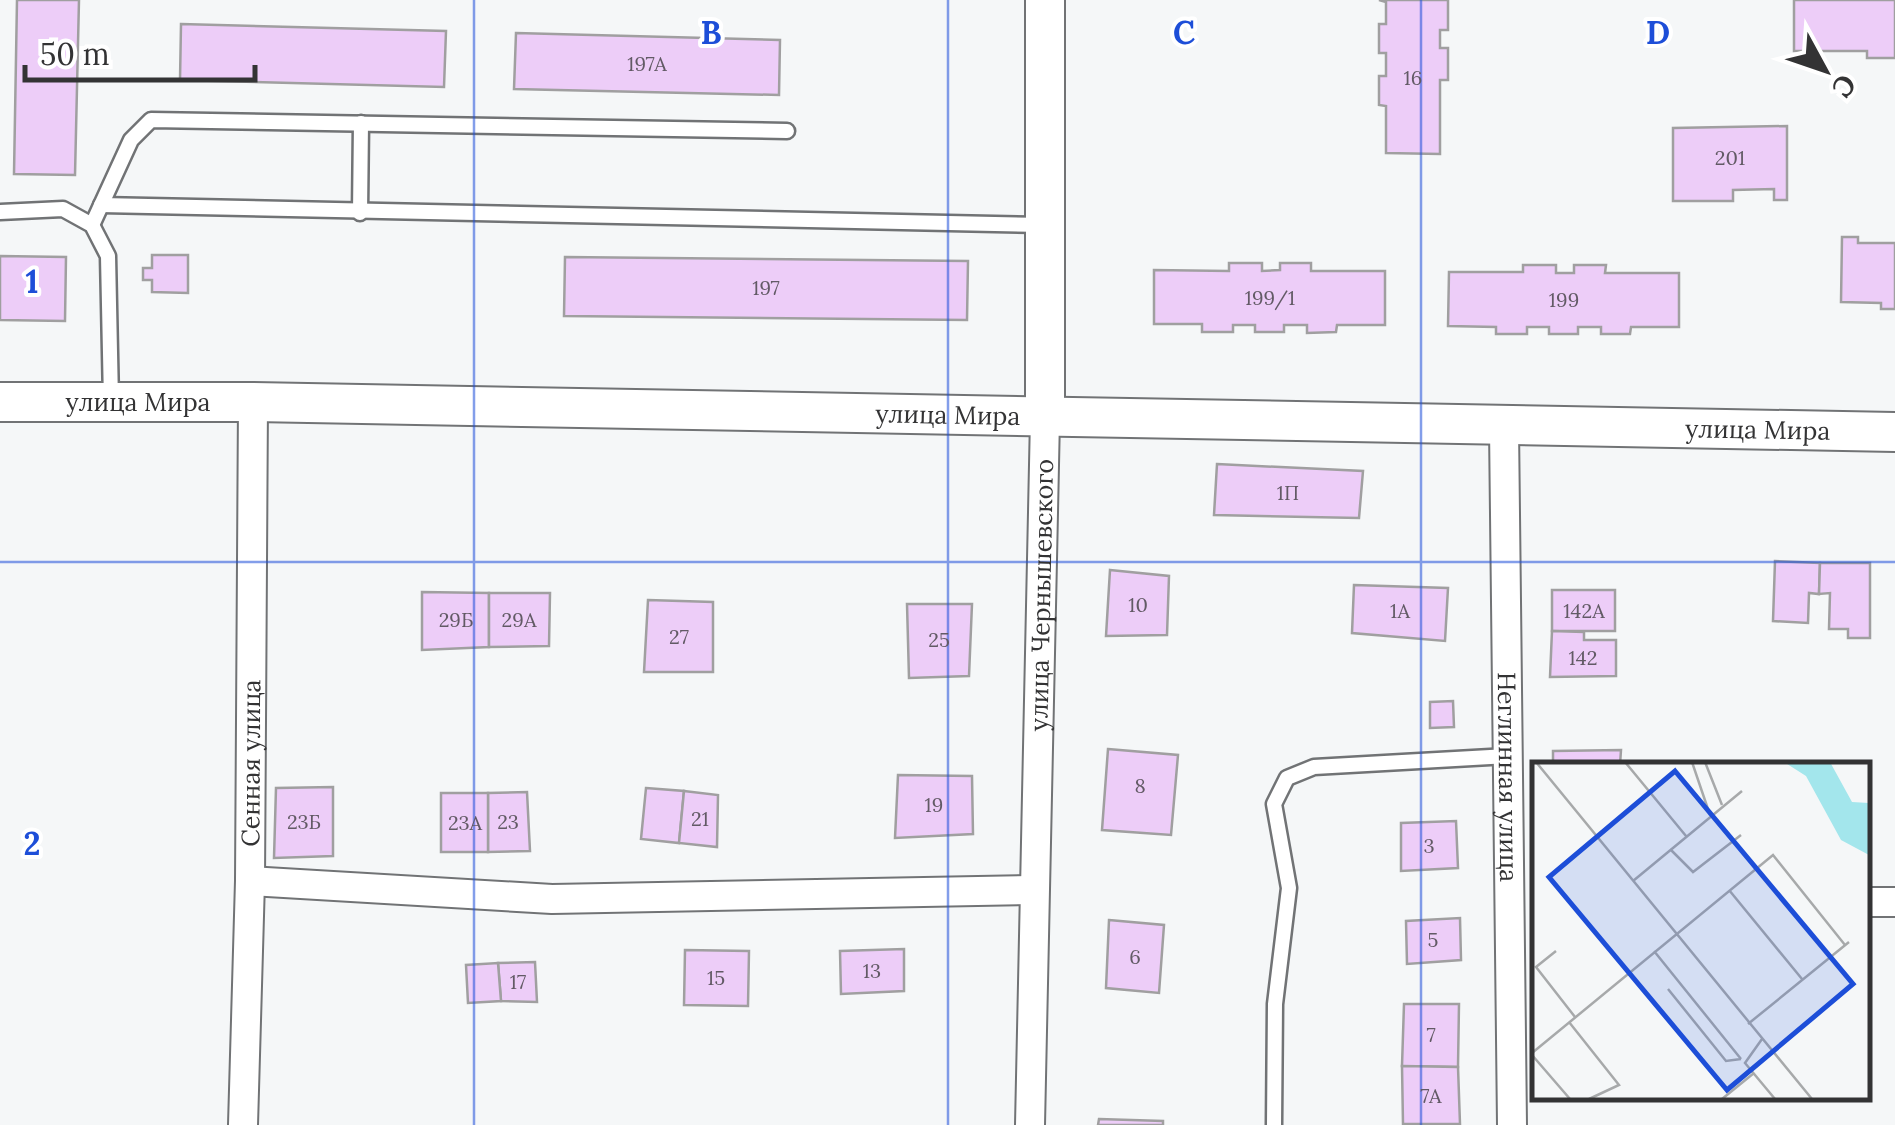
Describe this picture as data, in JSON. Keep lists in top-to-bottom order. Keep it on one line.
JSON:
{"streets":{"street":["улица Мира","улица Чернышевского","Сенная улица","Неглинная улица"]},"crossings":[["улица Мира","улица Чернышевского"],["улица Мира","Сенная улица"],["улица Мира","Неглинная улица"]],"house_numbers":["197А","16","201","197","199/1","199","1П","10","1А","142А","29Б","29А","27","25","142","8","19","21","23Б","23","23А","3","5","6","13","15","17","7","7А"],"scale_bar":"50 m","north":"bottom right","grid":{"columns":["B","C","D"],"rows":["1","2"]}}
